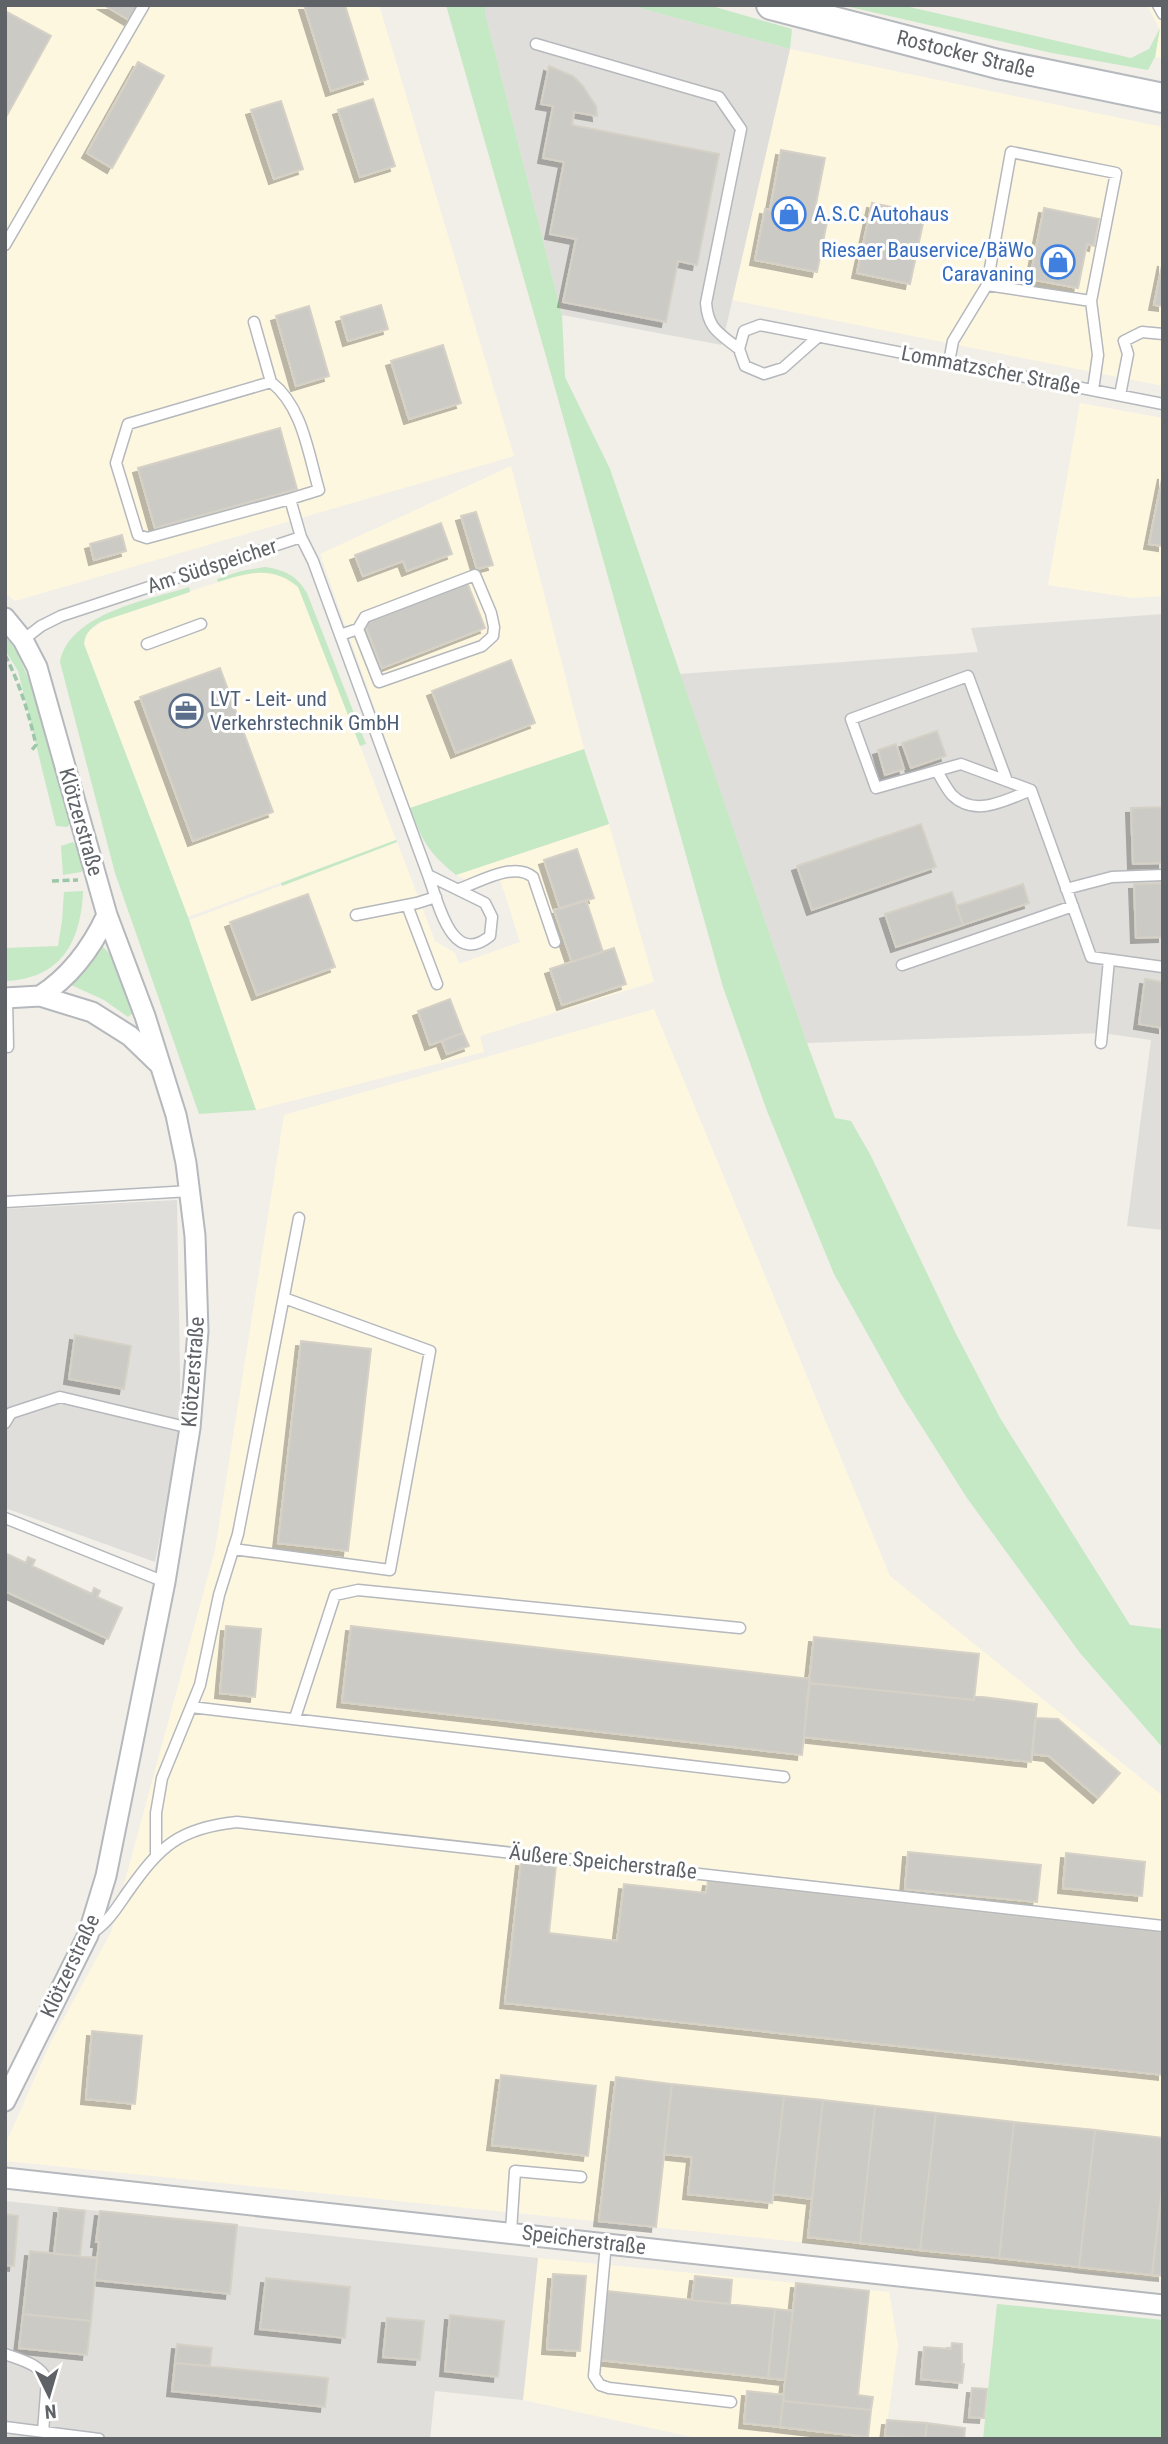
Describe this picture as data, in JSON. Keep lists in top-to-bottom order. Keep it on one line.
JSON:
{"streets":{"street":["Rostocker Straße","Klötzerstraße","Speicherstraße"],"lane":["Lommatzscher Straße","Am Südspeicher","Äußere Speicherstraße"]},"crossings":[["Am Südspeicher","Klötzerstraße"],["Klötzerstraße","Äußere Speicherstraße"]],"places":{"shop":["A.S.C. Autohaus","Riesaer Bauservice/BäWo Caravaning"],"office":["LVT - Leit- und Verkehrstechnik GmbH"]},"north":"bottom"}
